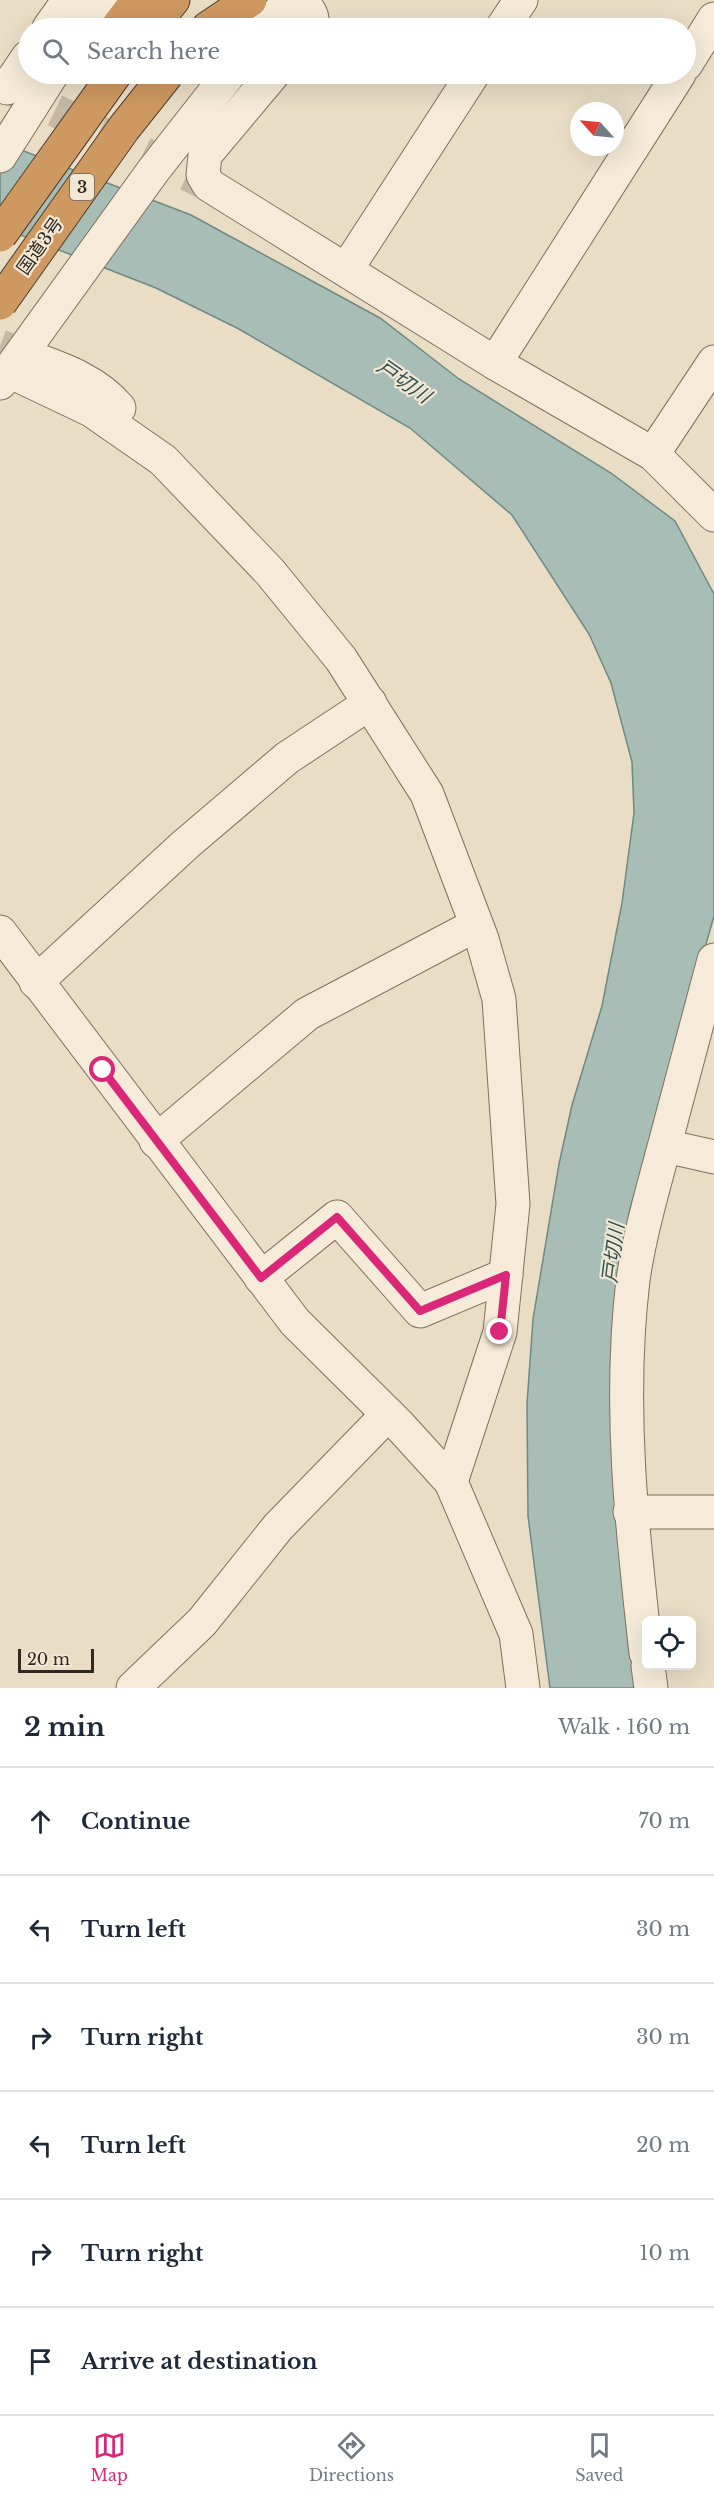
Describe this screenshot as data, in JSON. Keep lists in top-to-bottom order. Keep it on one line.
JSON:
{"streets":{"highway":["3","国道3号"]},"water":["戸切川"],"scale_bar":"20 m","north":"top left","page":{"search":"Search here","scale":"20 m","heading":["2 min","Walk · 160 m"],"list":[["Continue","70 m"],["Turn left","30 m"],["Turn right","30 m"],["Turn left","20 m"],["Turn right","10 m"],"Arrive at destination"],"nav":["Map","Directions","Saved"]}}
